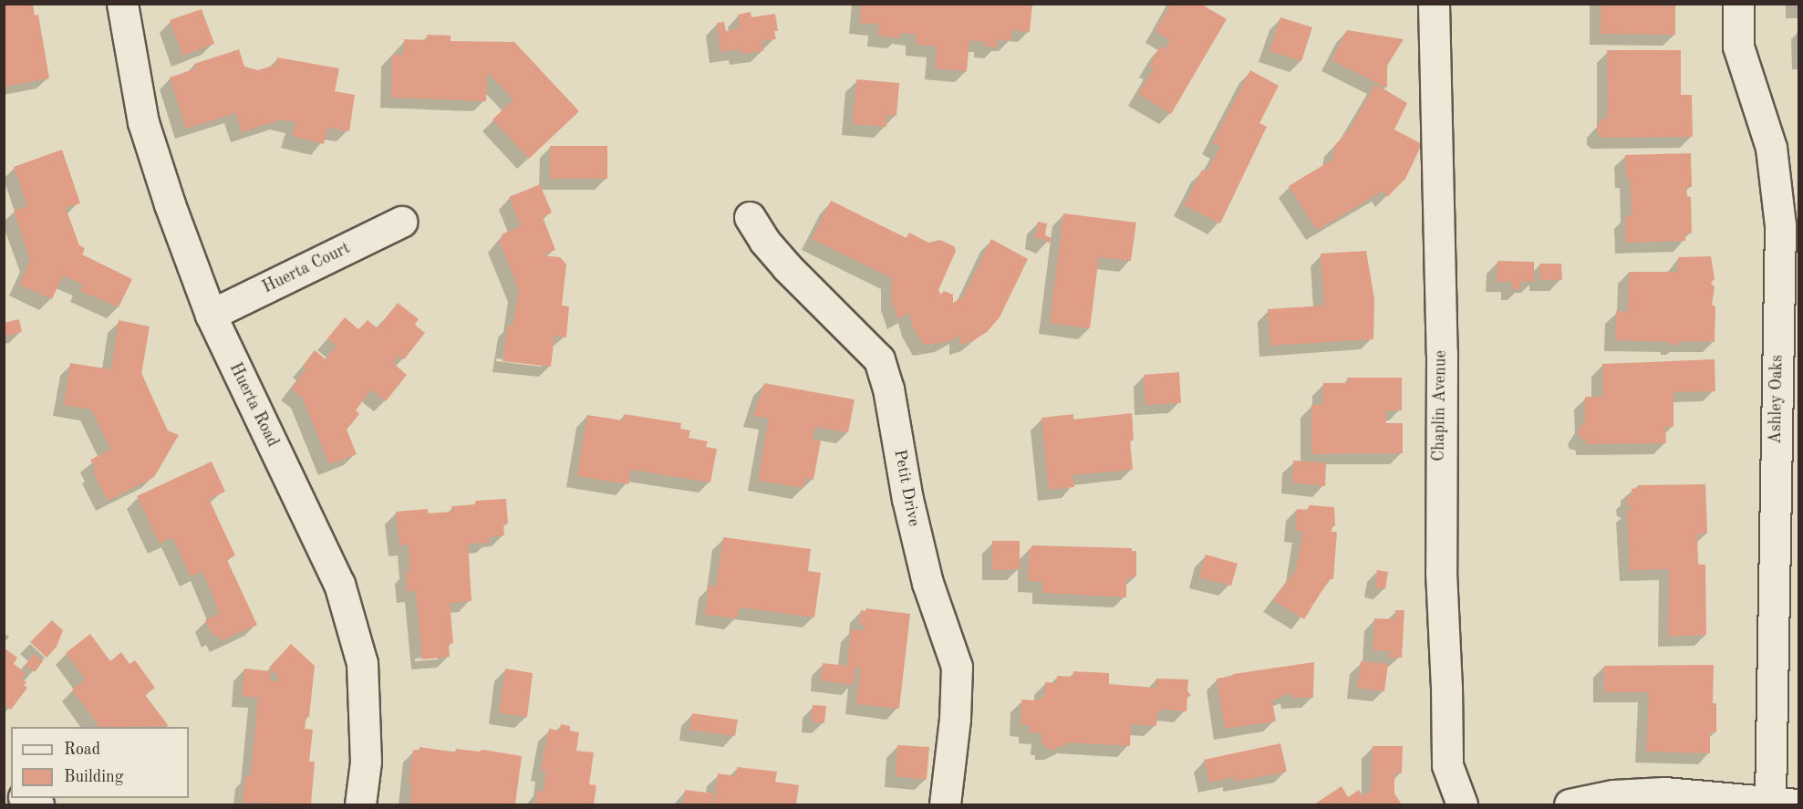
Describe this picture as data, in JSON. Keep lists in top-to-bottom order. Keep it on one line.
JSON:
{"streets":{"street":["Huerta Court","Ashley Oaks","Huerta Road","Chaplin Avenue","Petit Drive"]},"crossings":[["Huerta Court","Huerta Road"]],"legend":["Road","Building"]}
